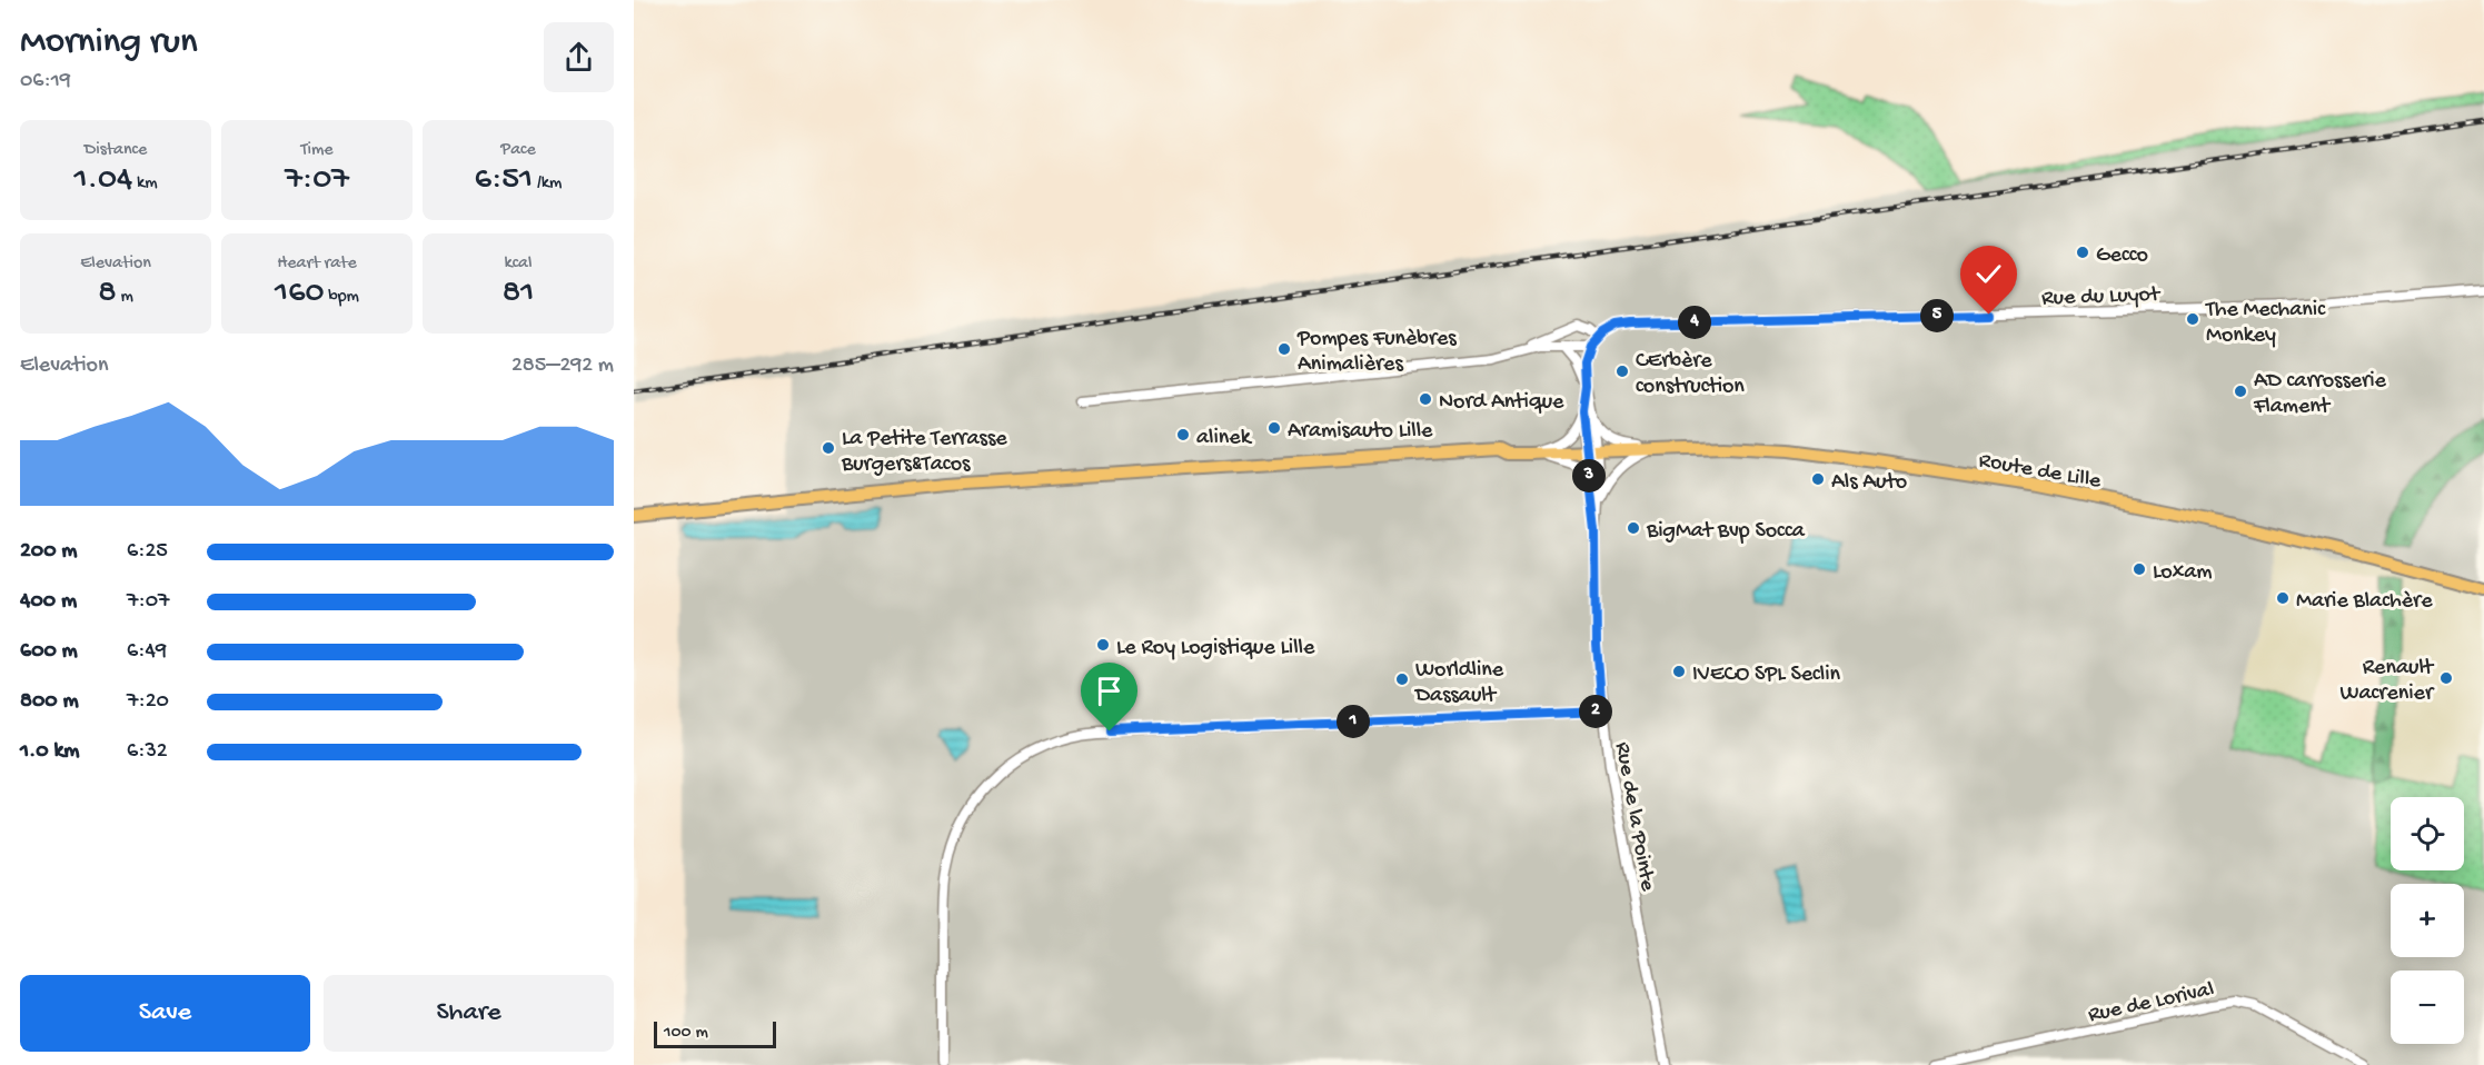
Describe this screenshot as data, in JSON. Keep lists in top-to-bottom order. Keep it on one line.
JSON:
{"streets":{"main road":["Route de Lille"],"street":["Rue du Luyot","Rue de la Pointe","Rue de Lorival"]},"crossings":[["Rue du Luyot","Route de Lille"],["Rue du Luyot","Rue de la Pointe"],["Route de Lille","Rue de la Pointe"]],"places":["Gecco","The Mechanic Monkey","Pompes Funèbres Animalières","CErbère construction","AD carrosserie Flament","Nord Antique","Aramisauto Lille","alinek","La Petite Terrasse Burgers&Tacos","Als Auto","BigMat Bvp Socca","Loxam","Marie Blachère","Le Roy Logistique Lille","IVECO SPL Seclin","Renault Wacrenier","Worldline Dassault"],"scale_bar":"100 m","page":{"heading":["Morning run","06:19"],"stats":[["Distance","1.04 km"],["Time","7:07"],["Pace","6:51 /km"],["Elevation","8 m"],["Heart rate","160 bpm"],["kcal","81"]],"pins":["5","4","3","2","1"],"chart":["Elevation","285–292 m"],"list":[{"name":"200 m","note":"6:25"},{"name":"400 m","note":"7:07"},{"name":"600 m","note":"6:49"},{"name":"800 m","note":"7:20"},{"name":"1.0 km","note":"6:32"}],"map_buttons":["+","−"],"buttons":["Save","Share"],"scale":"100 m"}}
